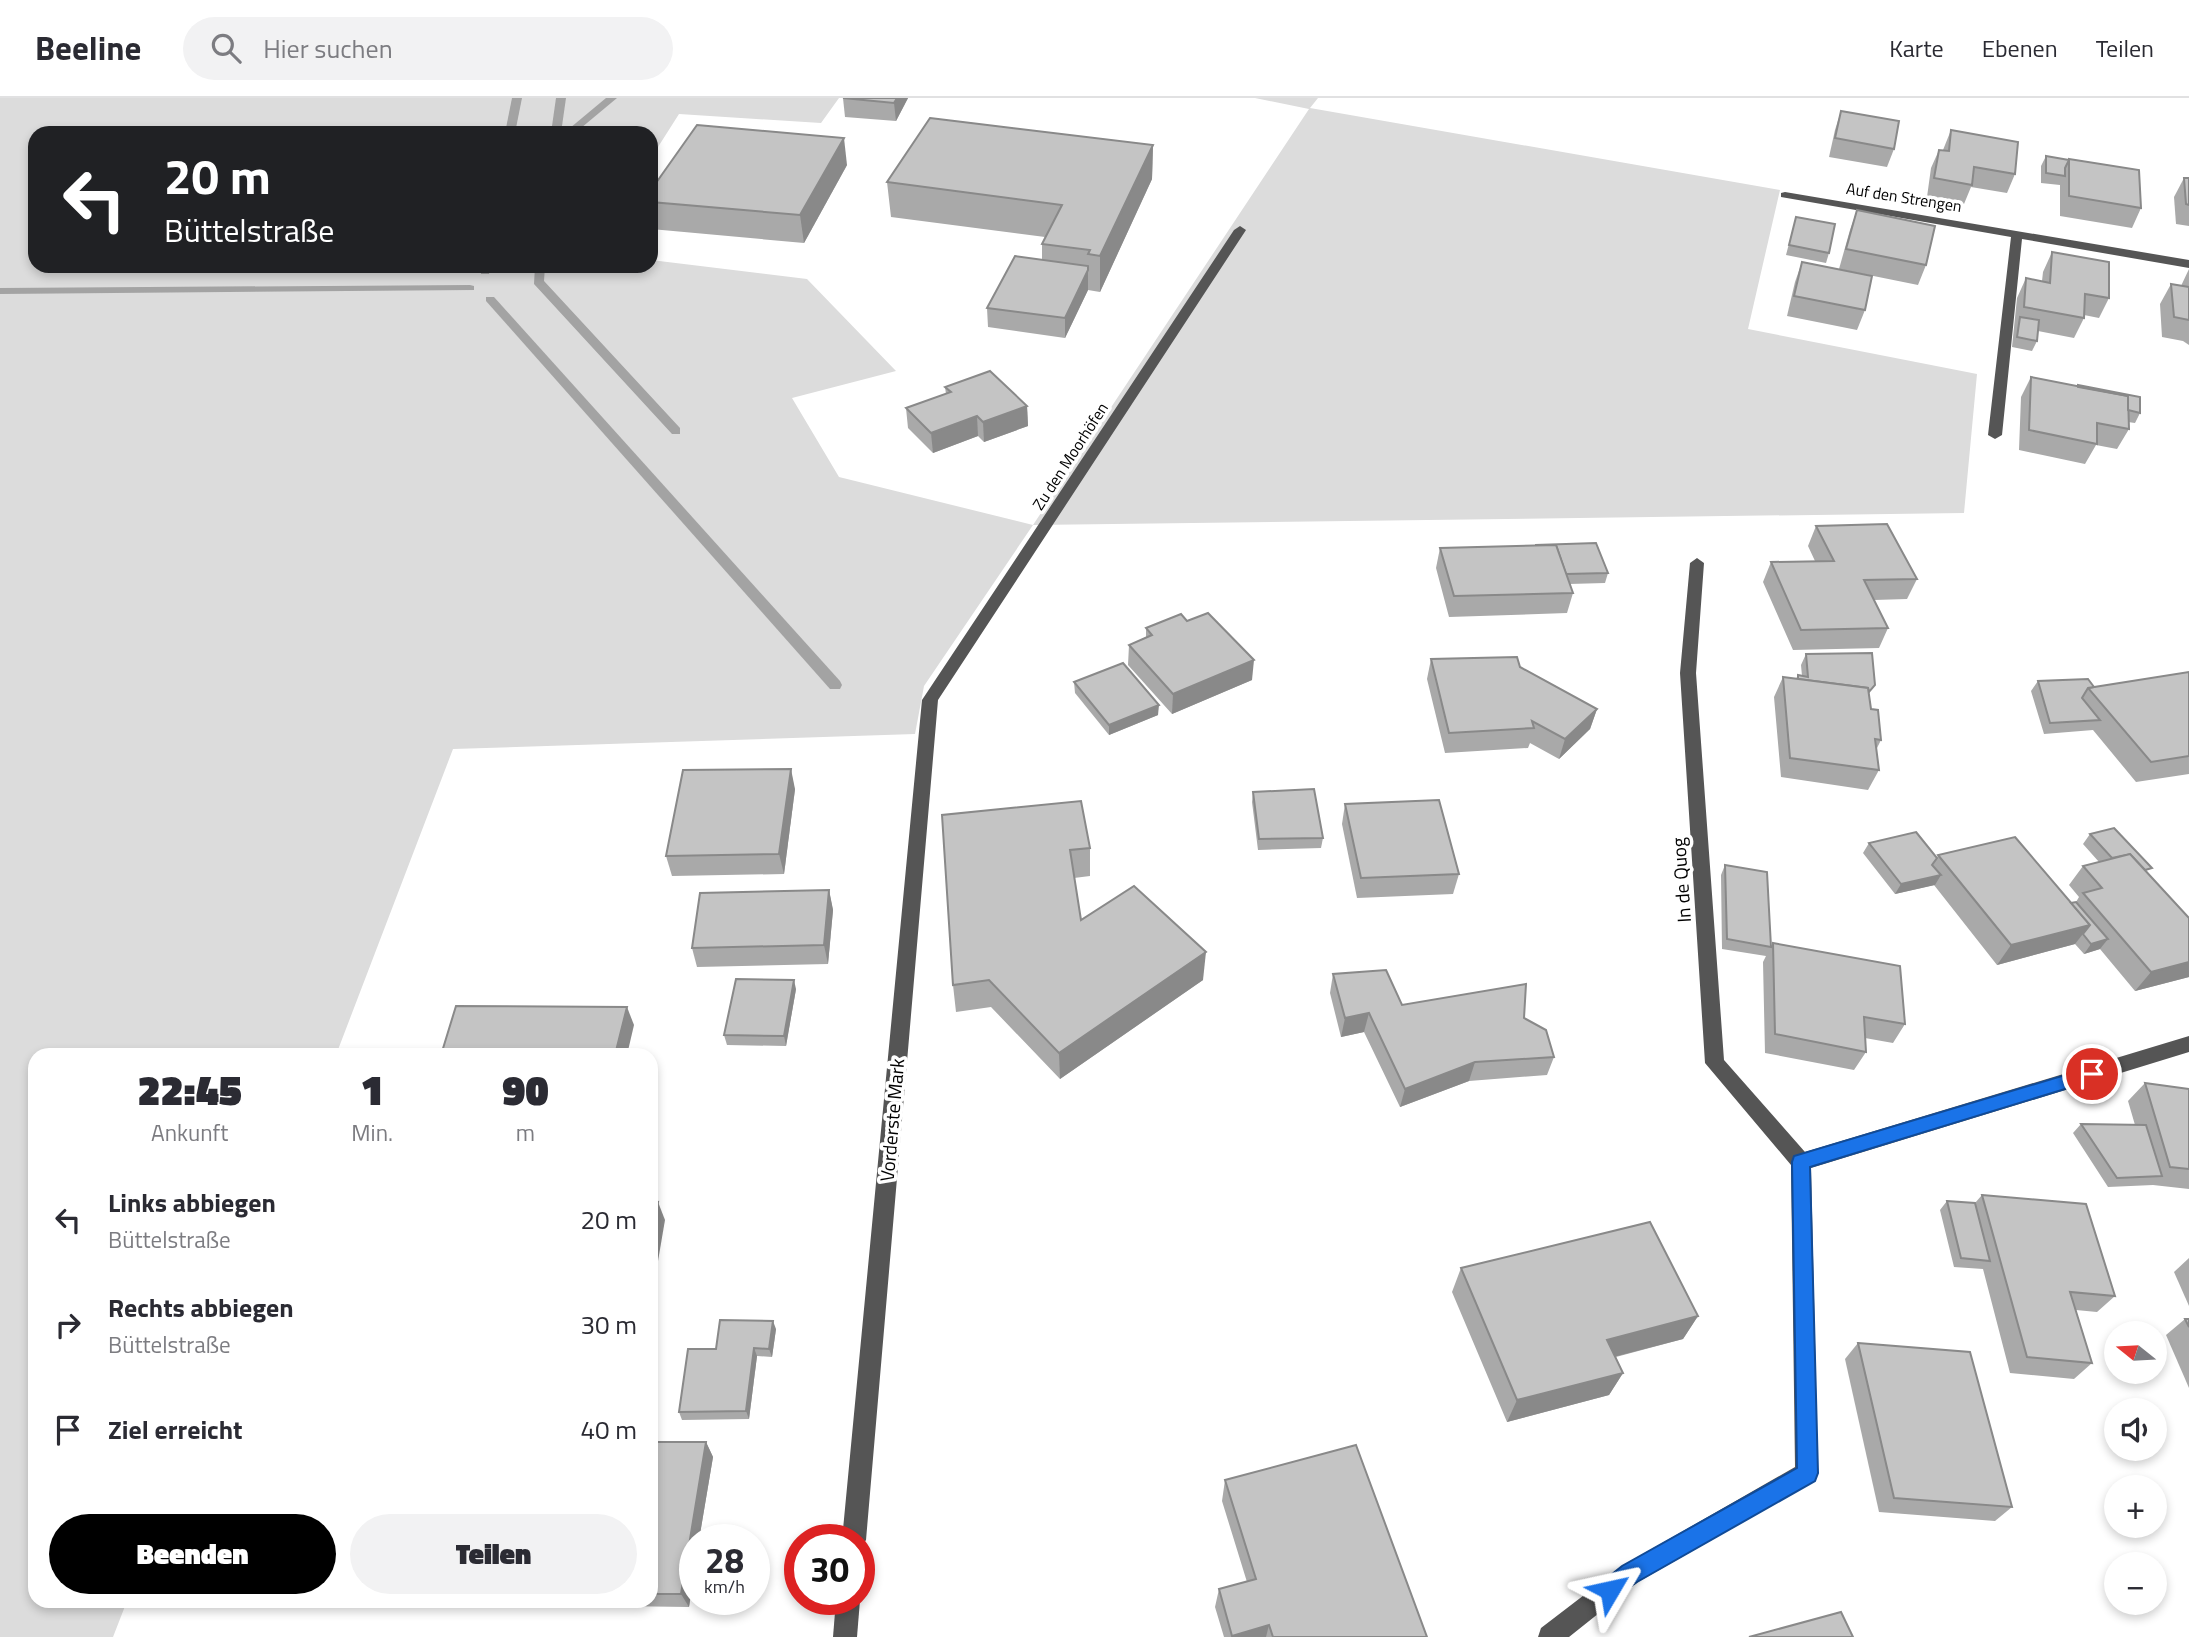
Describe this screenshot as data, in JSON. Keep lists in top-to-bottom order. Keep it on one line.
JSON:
{"streets":{"street":["Auf den Strengen","Zu den Moorhöfen","In de Quog","Vorderste Mark"]},"crossings":[["Zu den Moorhöfen","Vorderste Mark"]],"north":"left","page":{"header":"Beeline","search":"Hier suchen","nav":["Karte","Ebenen","Teilen"],"turn":["20 m","Büttelstraße"],"eta":["22:45","Ankunft","1","Min.","90","m"],"list":[{"name":"Links abbiegen","note":"Büttelstraße","value":"20 m"},{"name":"Rechts abbiegen","note":"Büttelstraße","value":"30 m"},{"name":"Ziel erreicht","value":"40 m"}],"map_buttons":["+","−"],"buttons":["Beenden","Teilen"],"speed":"28 km/h","limit":"30"}}
